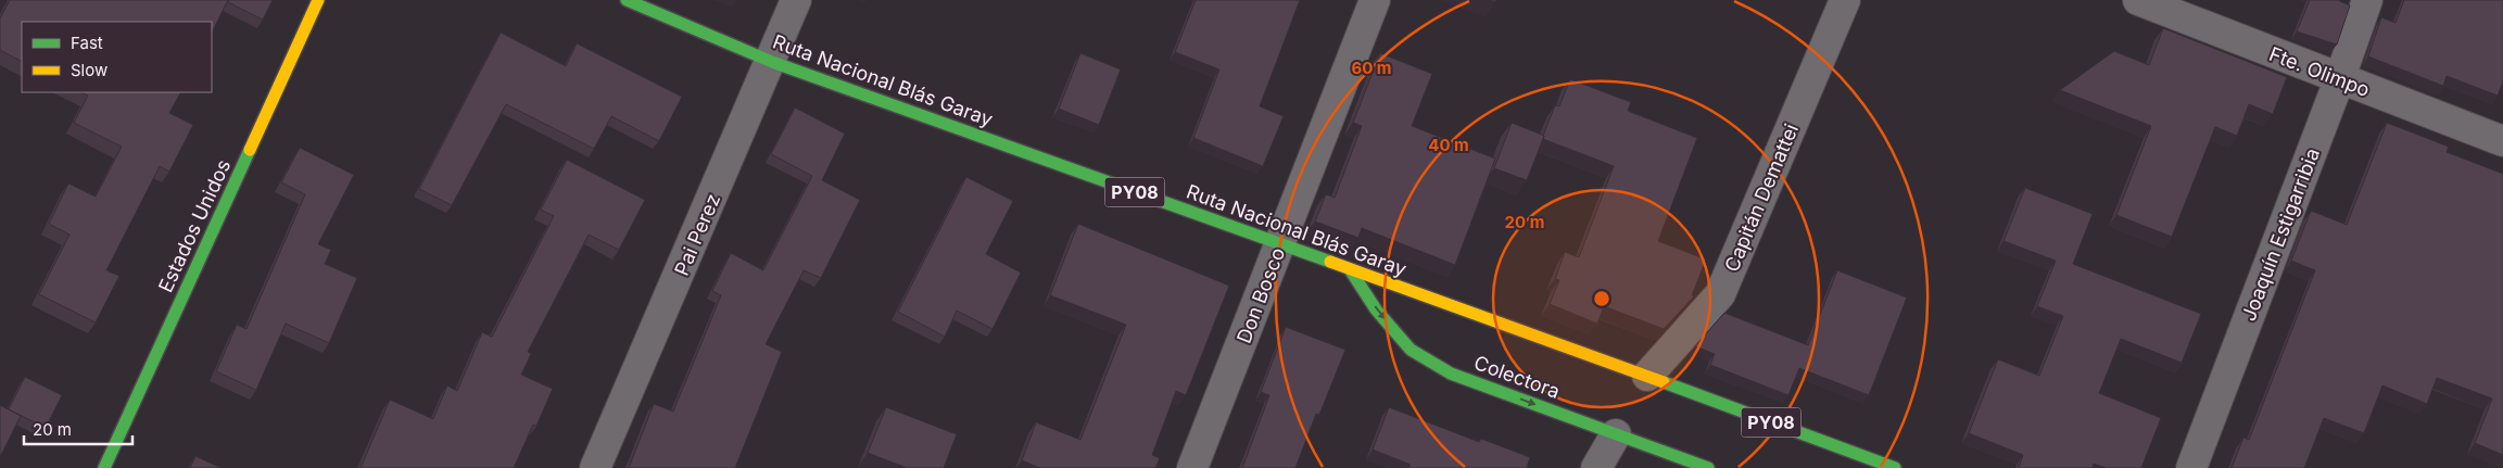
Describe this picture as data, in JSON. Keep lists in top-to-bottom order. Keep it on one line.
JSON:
{"streets":{"main road":["Ruta Nacional Blás Garay","PY08","Estados Unidos","Colectora"],"street":["Fte. Olimpo","Capitán Demattei","Pai Perez","Joaquín Estigarribia","Don Bosco"]},"crossings":[["Fte. Olimpo","Joaquín Estigarribia"],["Ruta Nacional Blás Garay","Capitán Demattei"],["Ruta Nacional Blás Garay","Pai Perez"],["Ruta Nacional Blás Garay","Don Bosco"],["Ruta Nacional Blás Garay","Colectora"]],"one_way":["Colectora"],"legend":["Fast","Slow"],"scale_bar":"20 m","rings":["60 m","40 m","20 m"]}
